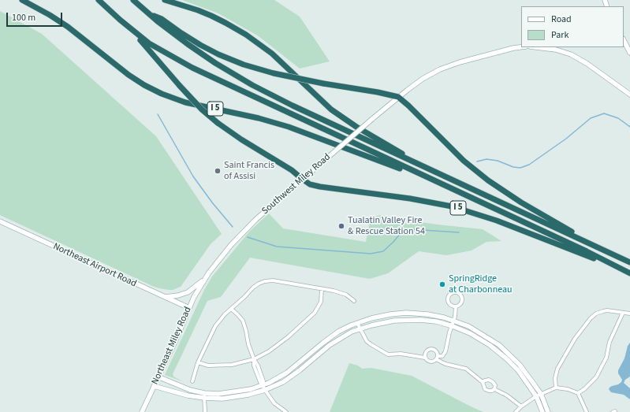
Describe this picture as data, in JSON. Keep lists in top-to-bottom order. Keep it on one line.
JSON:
{"streets":{"highway":["I 5"],"street":["Southwest Miley Road","Northeast Airport Road","Northeast Miley Road"]},"crossings":[["I 5","Southwest Miley Road"],["Southwest Miley Road","Northeast Miley Road"],["Northeast Airport Road","Northeast Miley Road"]],"places":["Saint Francis of Assisi","Tualatin Valley Fire & Rescue Station 54","SpringRidge at Charbonneau"],"legend":["Road","Park"],"scale_bar":"100 m"}
